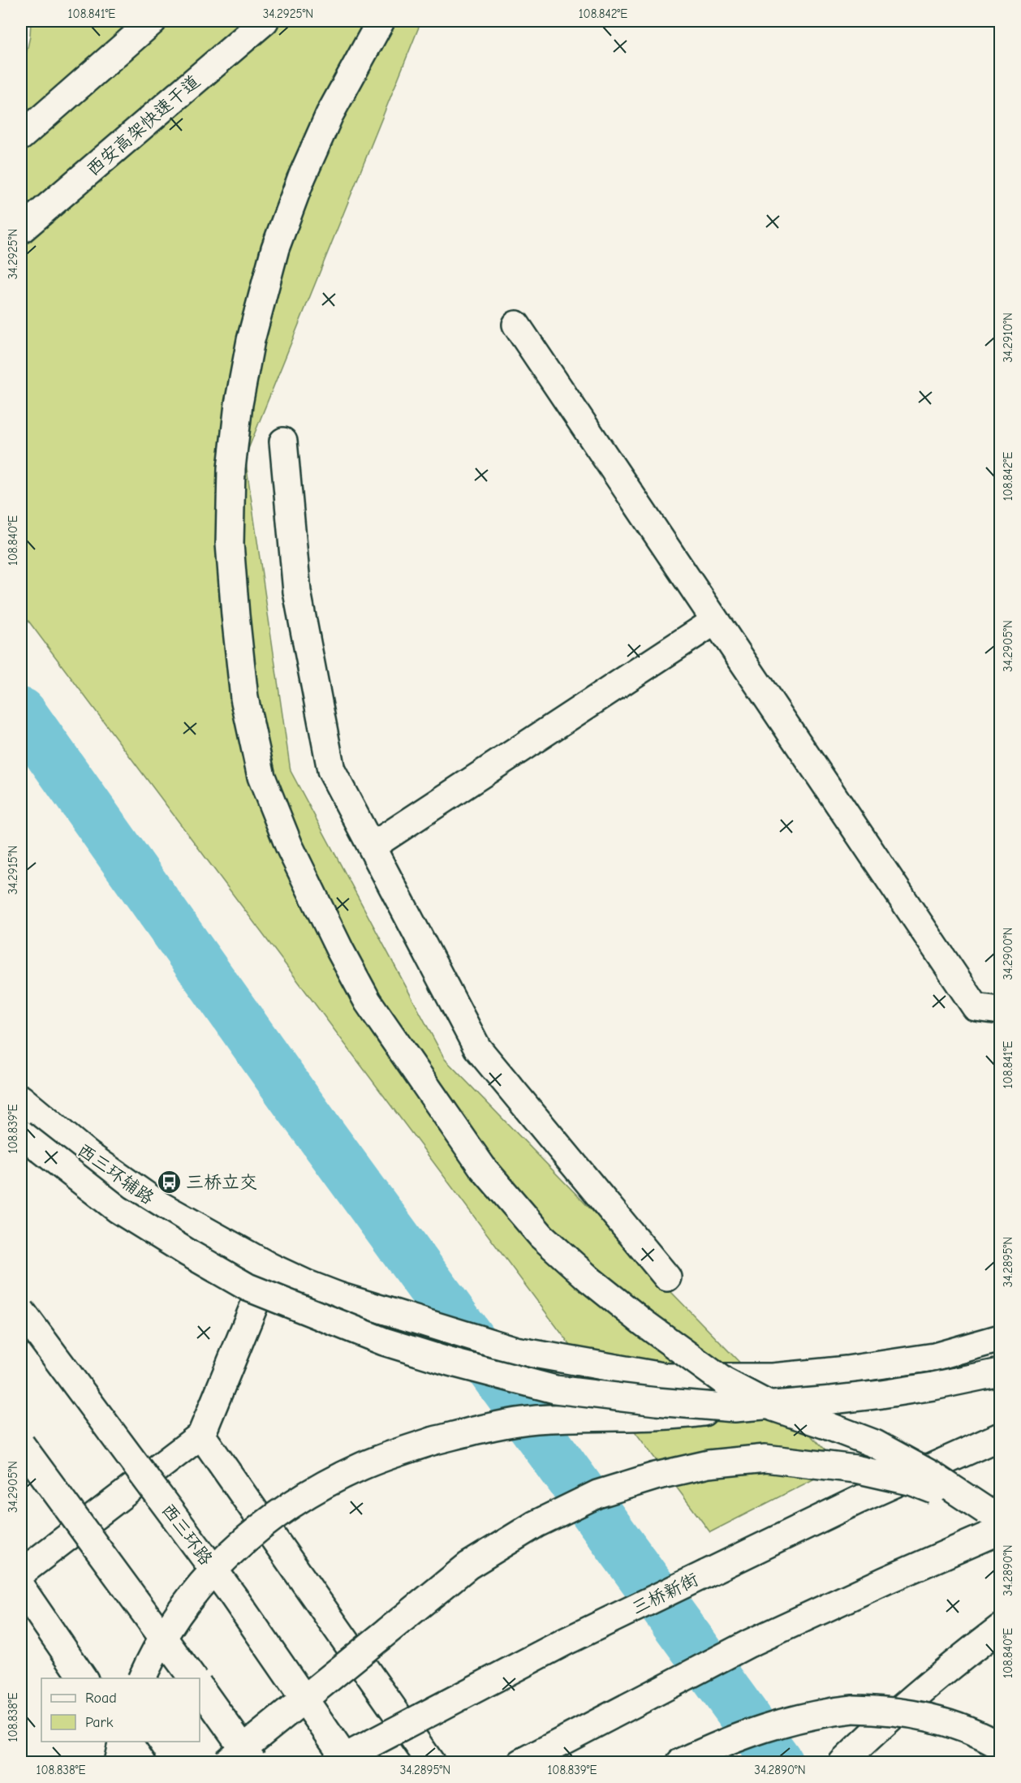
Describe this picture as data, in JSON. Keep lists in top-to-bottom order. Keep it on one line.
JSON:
{"streets":{"main road":["西安高架快速干道","西三环辅路","西三环路","三桥新街"]},"places":{"bus stop":["三桥立交"]},"legend":["Road","Park"],"coordinates":["108.841°E","34.2925°N","108.842°E","34.2910°N","108.840°E","34.2905°N","34.2915°N","34.2900°N","108.839°E","34.2895°N","34.2890°N","108.838°E"]}
